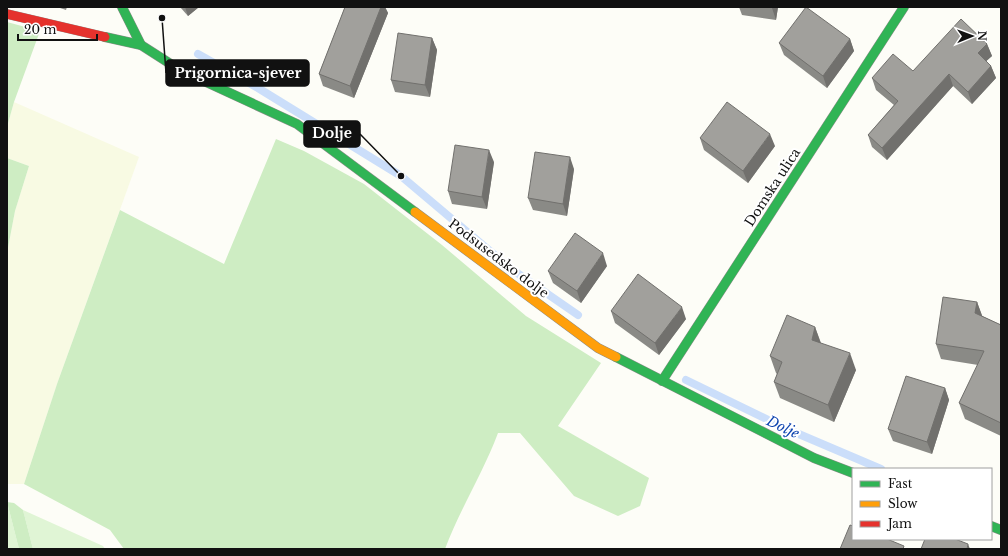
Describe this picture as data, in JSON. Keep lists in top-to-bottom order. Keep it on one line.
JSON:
{"streets":{"street":["Domska ulica","Podsusedsko dolje"]},"crossings":[["Domska ulica","Podsusedsko dolje"]],"water":["Dolje"],"places":["Prigornica-sjever","Dolje"],"legend":["Fast","Slow","Jam"],"scale_bar":"20 m","north":"right"}
